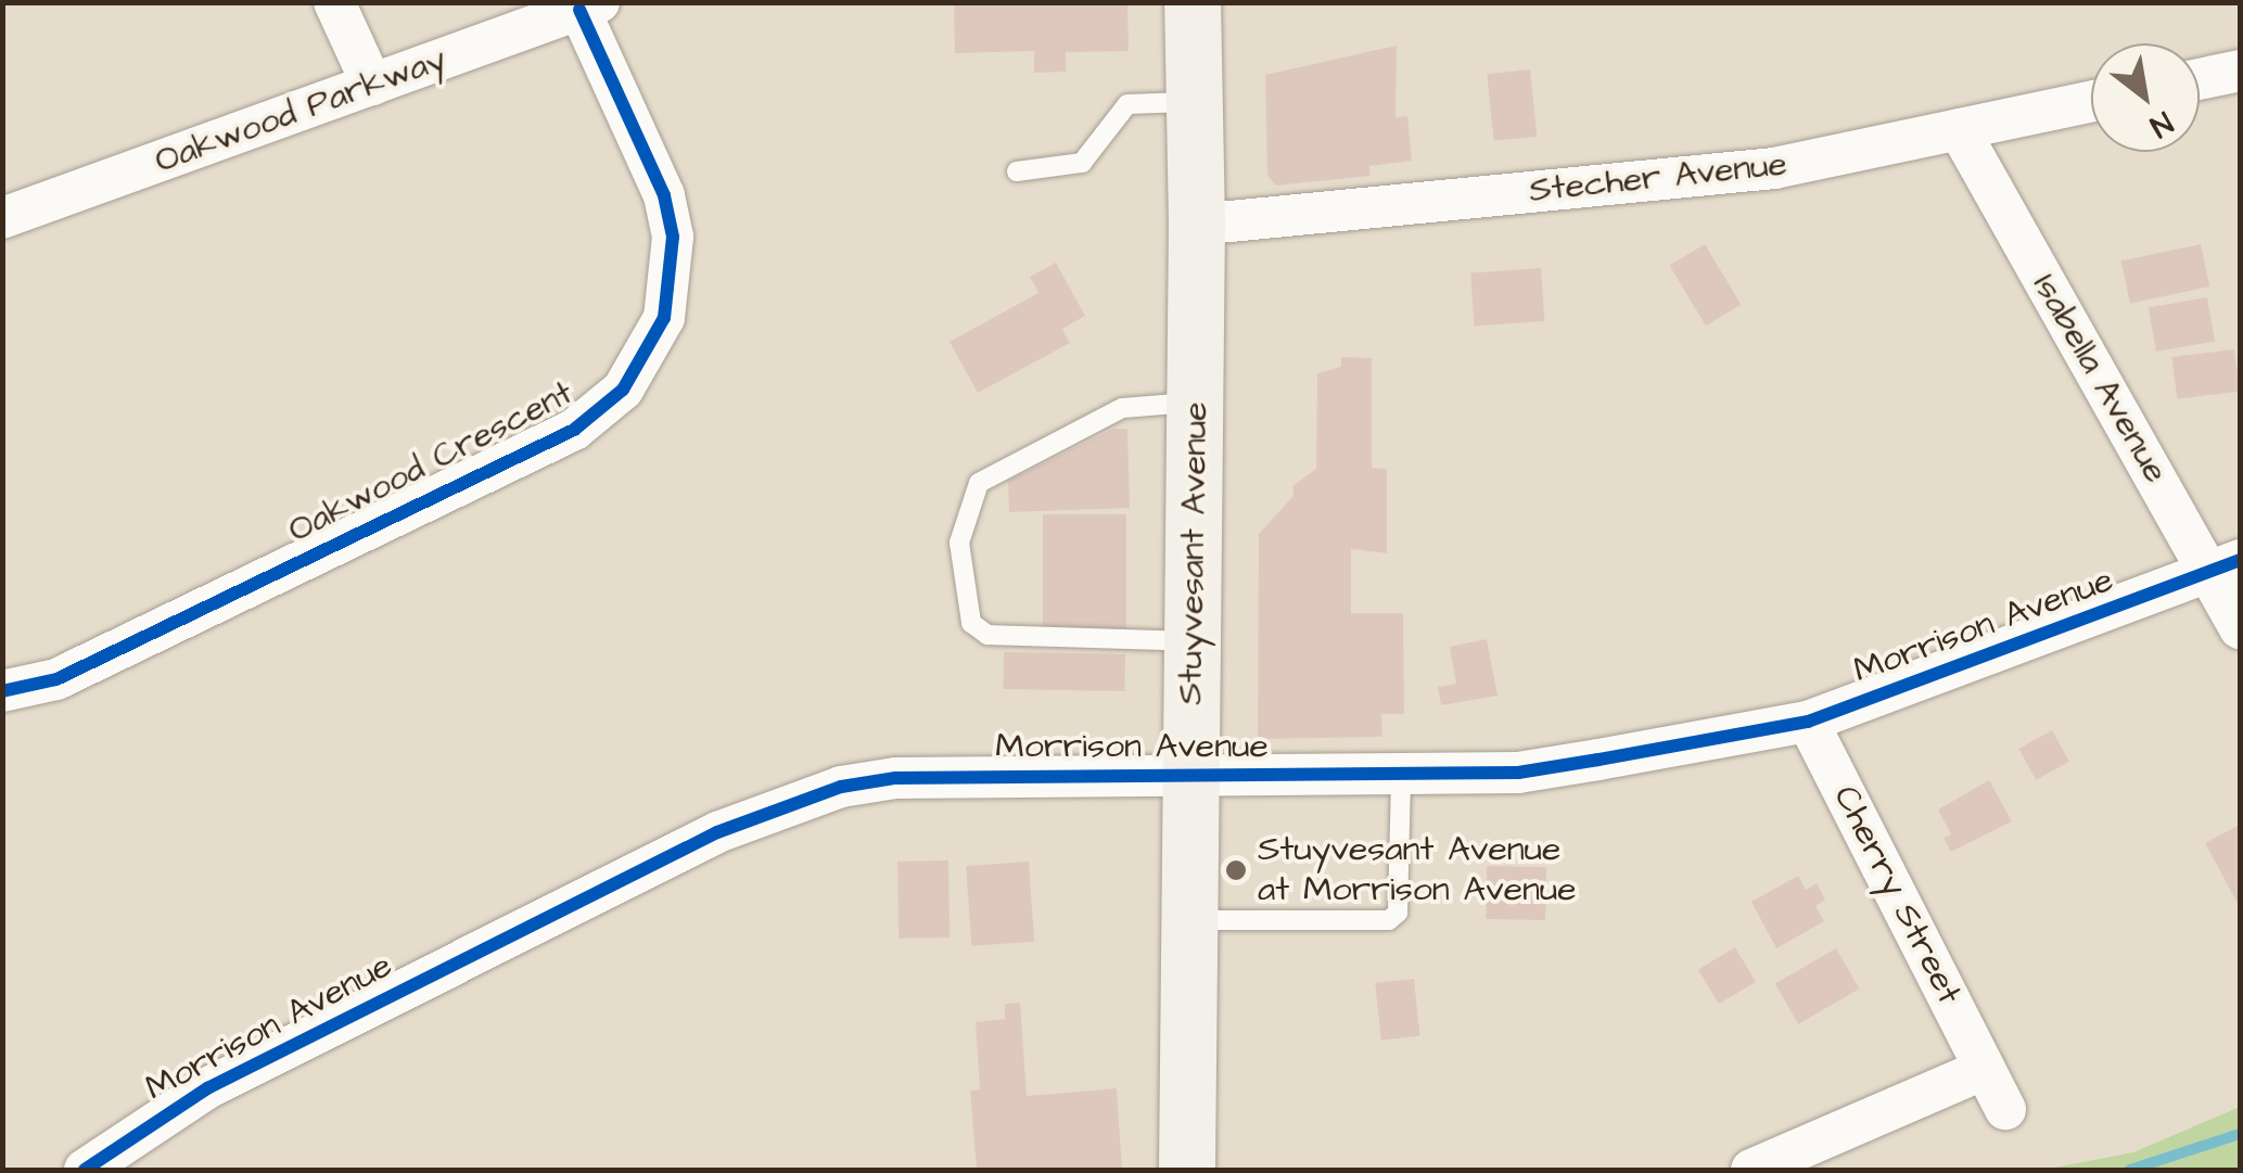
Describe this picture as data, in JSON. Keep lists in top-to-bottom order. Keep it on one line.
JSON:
{"streets":{"main road":["Stuyvesant Avenue"],"street":["Oakwood Parkway","Stecher Avenue","Isabella Avenue","Oakwood Crescent","Morrison Avenue","Cherry Street"]},"crossings":[["Oakwood Parkway","Oakwood Crescent"],["Stecher Avenue","Isabella Avenue"],["Stecher Avenue","Stuyvesant Avenue"],["Isabella Avenue","Morrison Avenue"],["Stuyvesant Avenue","Morrison Avenue"],["Morrison Avenue","Cherry Street"]],"places":["Stuyvesant Avenue at Morrison Avenue"],"north":"bottom right"}
